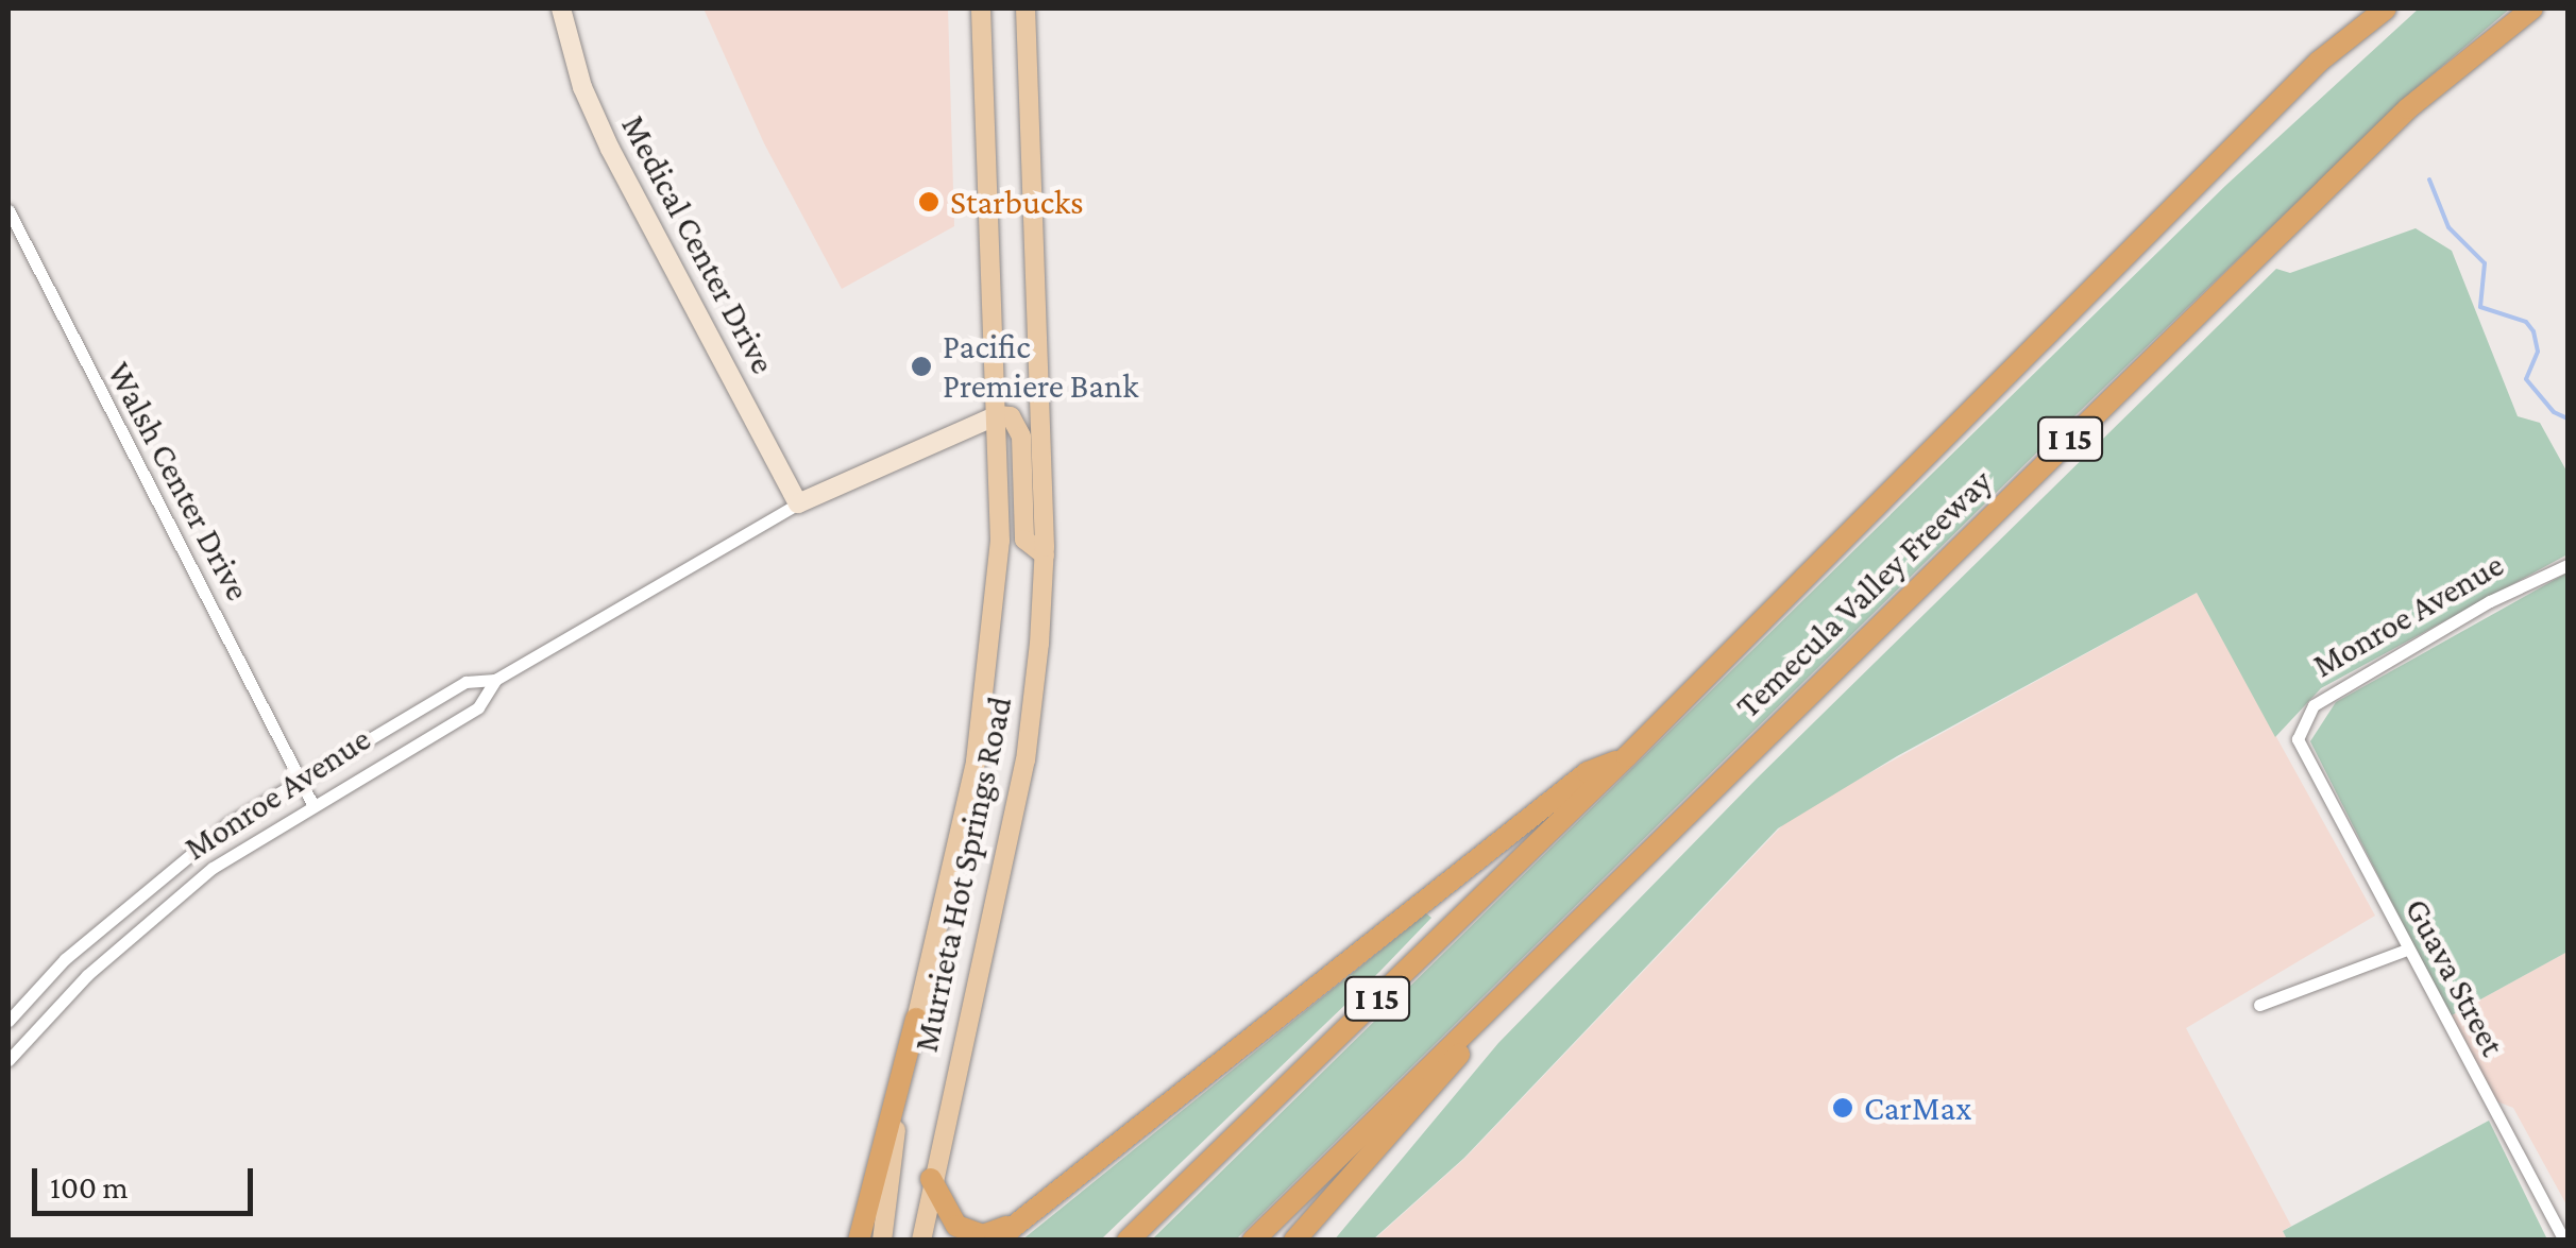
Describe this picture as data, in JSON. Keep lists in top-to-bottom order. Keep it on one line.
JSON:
{"streets":{"highway":["I 15","Temecula Valley Freeway"],"main road":["Murrieta Hot Springs Road"],"street":["Medical Center Drive","Walsh Center Drive","Monroe Avenue","Guava Street"]},"crossings":[["Medical Center Drive","Monroe Avenue"],["Walsh Center Drive","Monroe Avenue"],["Monroe Avenue","Murrieta Hot Springs Road"],["Monroe Avenue","Guava Street"]],"places":["Starbucks","Pacific Premiere Bank","CarMax"],"scale_bar":"100 m"}
